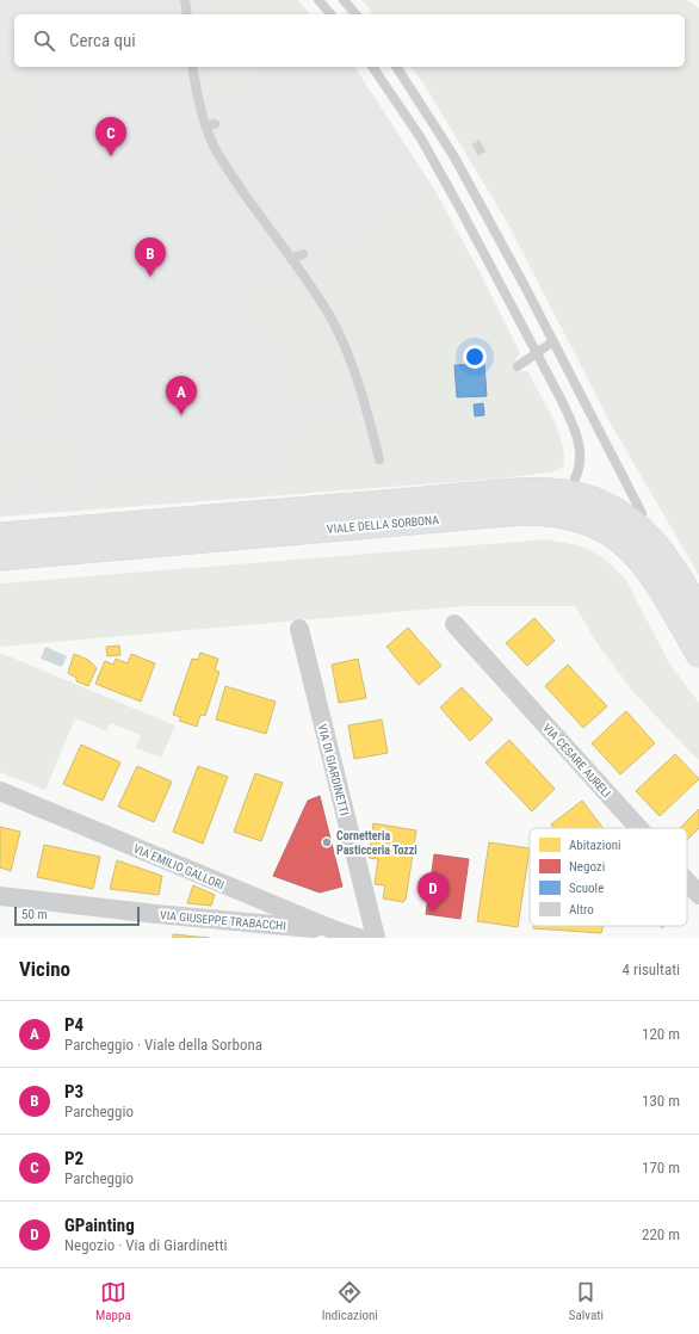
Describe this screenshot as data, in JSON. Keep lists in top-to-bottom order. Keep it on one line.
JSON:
{"streets":{"street":["VIALE DELLA SORBONA","VIA CESARE AURELI","VIA DI GIARDINETTI","VIA EMILIO GALLORI","VIA GIUSEPPE TRABACCHI"]},"crossings":[["VIA EMILIO GALLORI","VIA GIUSEPPE TRABACCHI"]],"places":["Cornetteria Pasticceria Tozzi"],"legend":["Abitazioni","Negozi","Scuole","Altro"],"scale_bar":"50 m","page":{"search":"Cerca qui","pins":["C","B","A","D"],"scale":"50 m","heading":["Vicino","4 risultati"],"list":[{"mark":"A","name":"P4","note":"Parcheggio · Viale della Sorbona","value":"120 m"},{"mark":"B","name":"P3","note":"Parcheggio","value":"130 m"},{"mark":"C","name":"P2","note":"Parcheggio","value":"170 m"},{"mark":"D","name":"GPainting","note":"Negozio · Via di Giardinetti","value":"220 m"}],"nav":["Mappa","Indicazioni","Salvati"]}}
